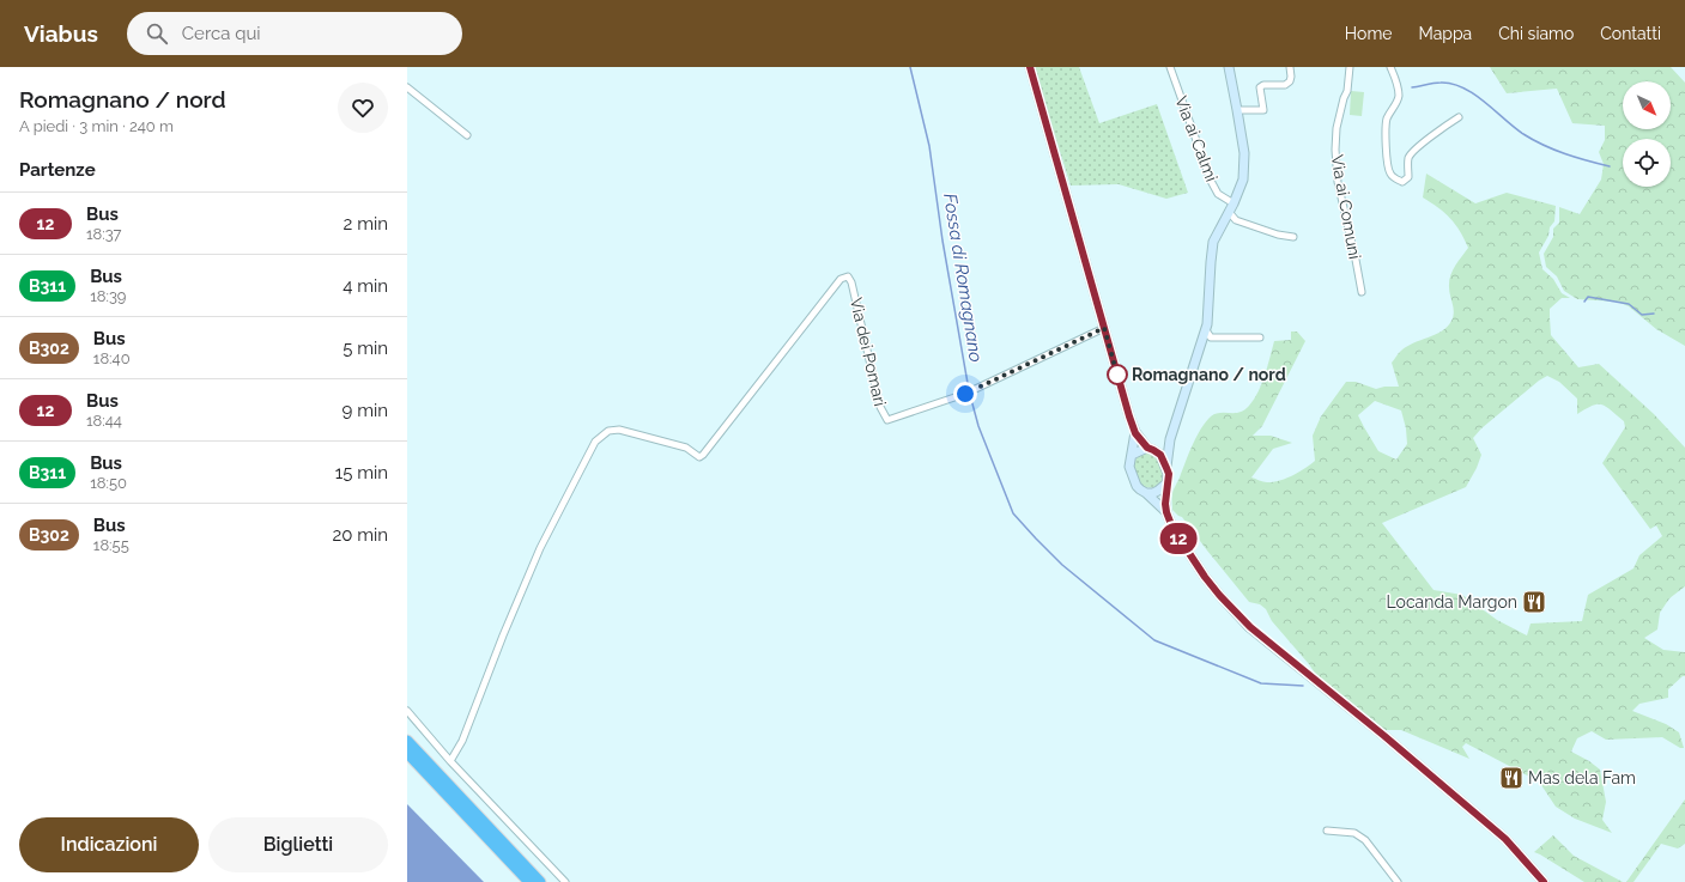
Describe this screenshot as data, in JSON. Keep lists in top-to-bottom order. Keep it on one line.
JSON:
{"streets":{"street":["Via ai Calmi","Via ai Comuni","Via dei Pomari"]},"water":["Fossa di Romagnano"],"places":{"other":["Romagnano / nord"],"restaurant":["Locanda Margon","Mas dela Fam"]},"lines":["bus line 12"],"north":"bottom right","page":{"header":"Viabus","search":"Cerca qui","nav":["Home","Mappa","Chi siamo","Contatti"],"heading":[["Romagnano / nord","A piedi · 3 min · 240 m"],"Partenze"],"on_map":"12","list":[{"mark":"12","name":"Bus","note":"18:37","value":"2 min"},{"mark":"B311","name":"Bus","note":"18:39","value":"4 min"},{"mark":"B302","name":"Bus","note":"18:40","value":"5 min"},{"mark":"12","name":"Bus","note":"18:44","value":"9 min"},{"mark":"B311","name":"Bus","note":"18:50","value":"15 min"},{"mark":"B302","name":"Bus","note":"18:55","value":"20 min"}],"buttons":["Indicazioni","Biglietti"]}}
